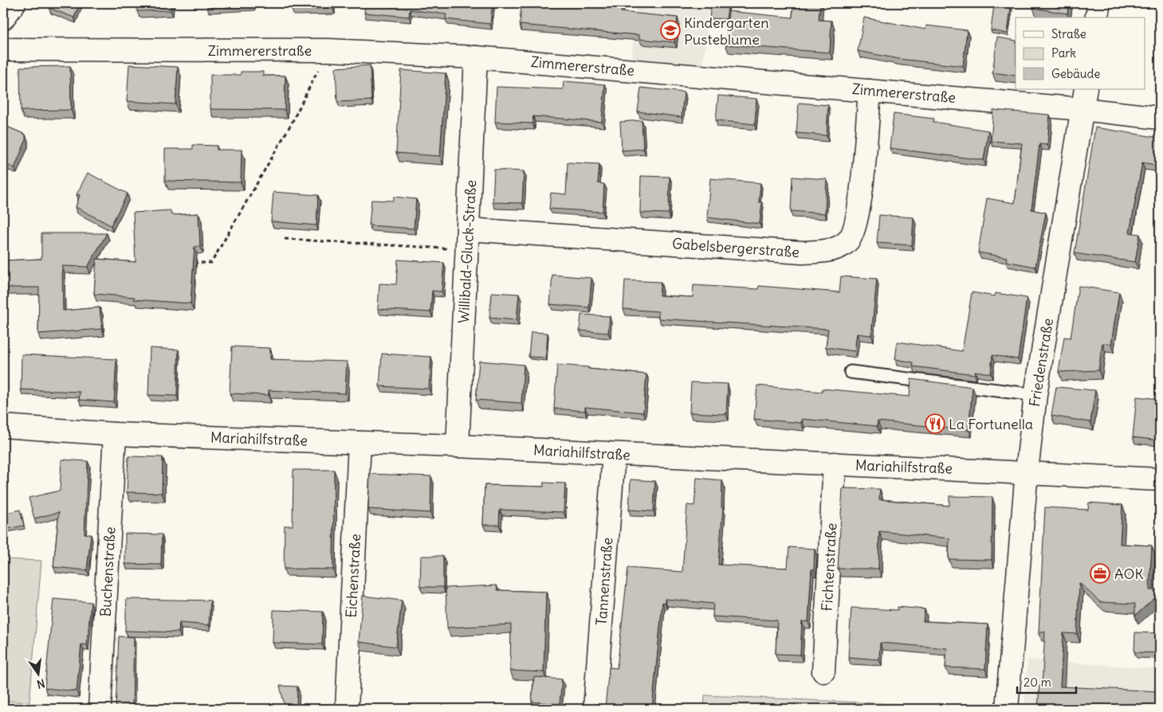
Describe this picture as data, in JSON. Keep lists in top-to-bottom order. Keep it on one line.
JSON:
{"streets":{"street":["Zimmererstraße","Gabelsbergerstraße","Willibald-Gluck-Straße","Friedenstraße","Mariahilfstraße","Fichtenstraße","Buchenstraße","Eichenstraße","Tannenstraße"]},"crossings":[["Zimmererstraße","Gabelsbergerstraße"],["Zimmererstraße","Willibald-Gluck-Straße"],["Zimmererstraße","Friedenstraße"],["Gabelsbergerstraße","Willibald-Gluck-Straße"],["Willibald-Gluck-Straße","Mariahilfstraße"],["Friedenstraße","Mariahilfstraße"],["Mariahilfstraße","Fichtenstraße"],["Mariahilfstraße","Buchenstraße"],["Mariahilfstraße","Eichenstraße"],["Mariahilfstraße","Tannenstraße"]],"places":{"school or university":["Kindergarten Pusteblume"],"restaurant":["La Fortunella"],"office":["AOK"]},"legend":["Straße","Park","Gebäude"],"scale_bar":"20 m","north":"bottom"}
